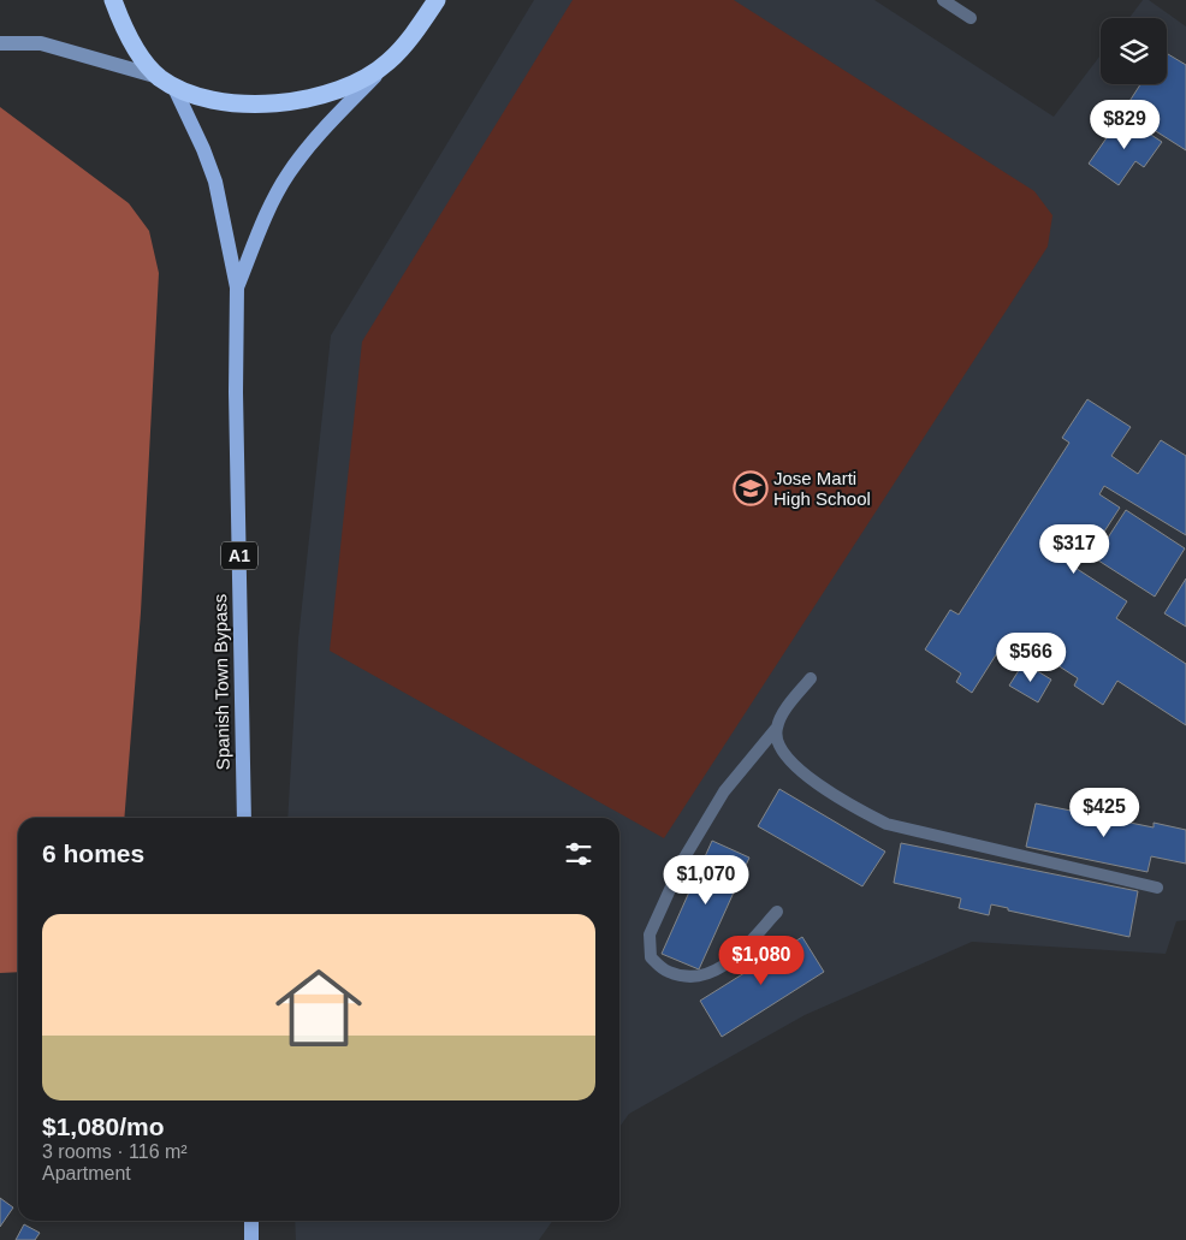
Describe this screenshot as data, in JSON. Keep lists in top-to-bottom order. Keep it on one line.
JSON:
{"streets":{"highway":["A1"],"main road":["Spanish Town Bypass"]},"crossings":[["A1","Spanish Town Bypass"]],"places":{"school or university":["Jose Marti High School"]},"page":{"price":["$829","$317","$566","$425","$1,070","$1,080"],"heading":"6 homes","list":[{"name":"$1,080/mo","note":"3 rooms · 116 m² · Apartment"}]}}
